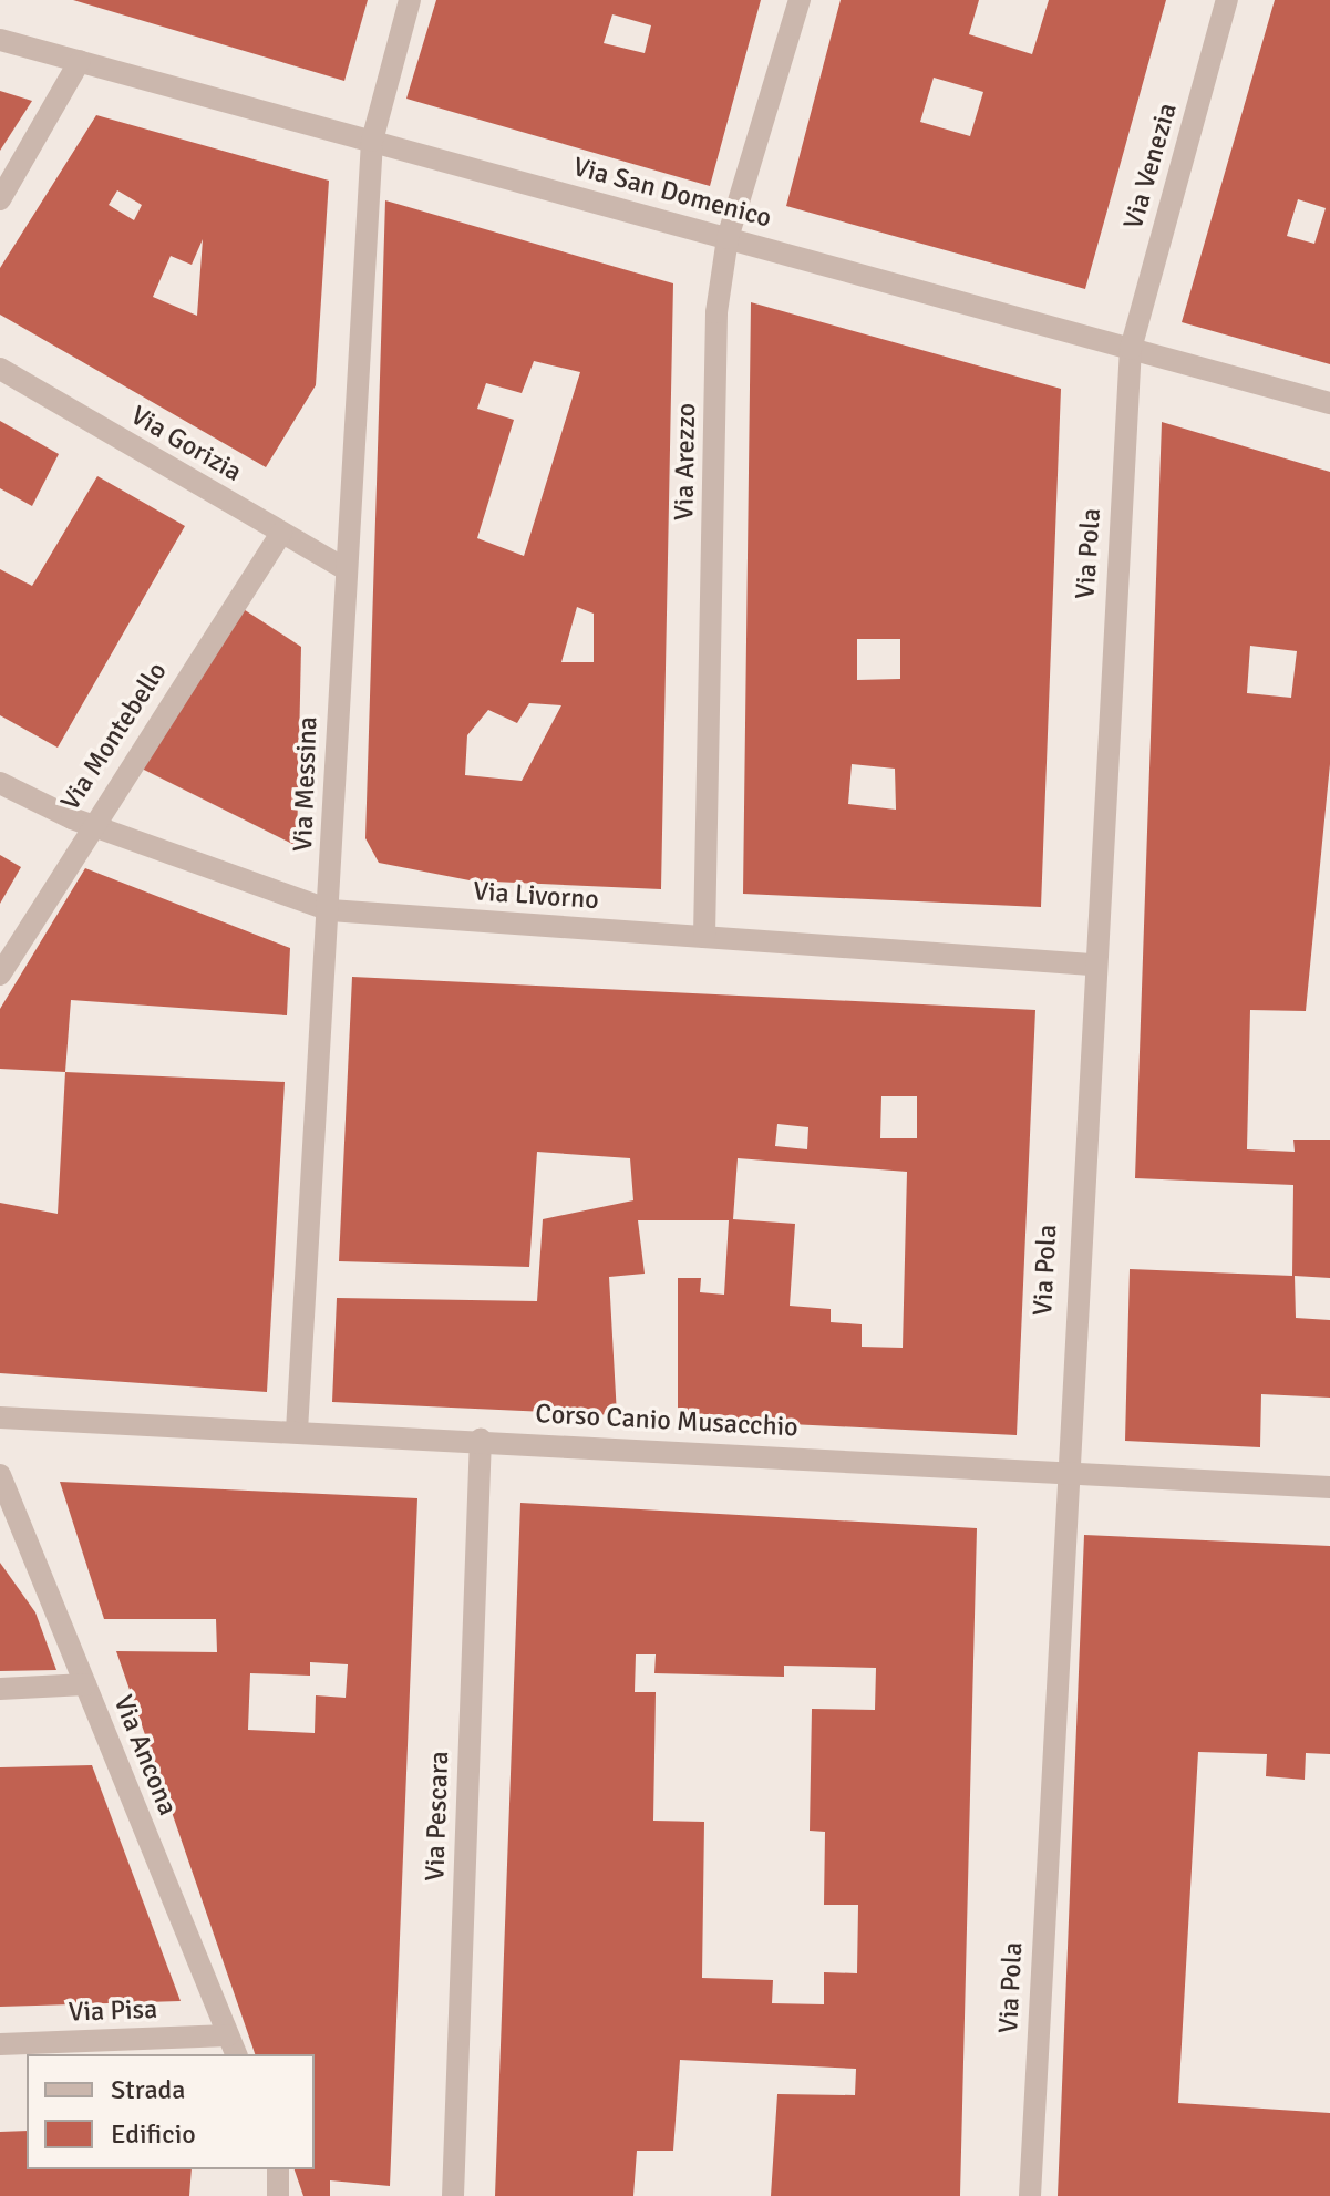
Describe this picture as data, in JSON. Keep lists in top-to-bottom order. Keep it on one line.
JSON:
{"streets":{"street":["Via Venezia","Via San Domenico","Via Gorizia","Via Arezzo","Via Pola","Via Montebello","Via Messina","Via Livorno","Corso Canio Musacchio","Via Ancona","Via Pescara","Via Pisa"]},"crossings":[["Via Venezia","Via San Domenico"],["Via Venezia","Via Pola"],["Via San Domenico","Via Arezzo"],["Via San Domenico","Via Pola"],["Via San Domenico","Via Messina"],["Via Gorizia","Via Montebello"],["Via Gorizia","Via Messina"],["Via Arezzo","Via Livorno"],["Via Pola","Via Livorno"],["Via Pola","Corso Canio Musacchio"],["Via Montebello","Via Livorno"],["Via Messina","Via Livorno"],["Via Messina","Corso Canio Musacchio"],["Corso Canio Musacchio","Via Pescara"],["Via Ancona","Via Pisa"]],"legend":["Strada","Edificio"]}
